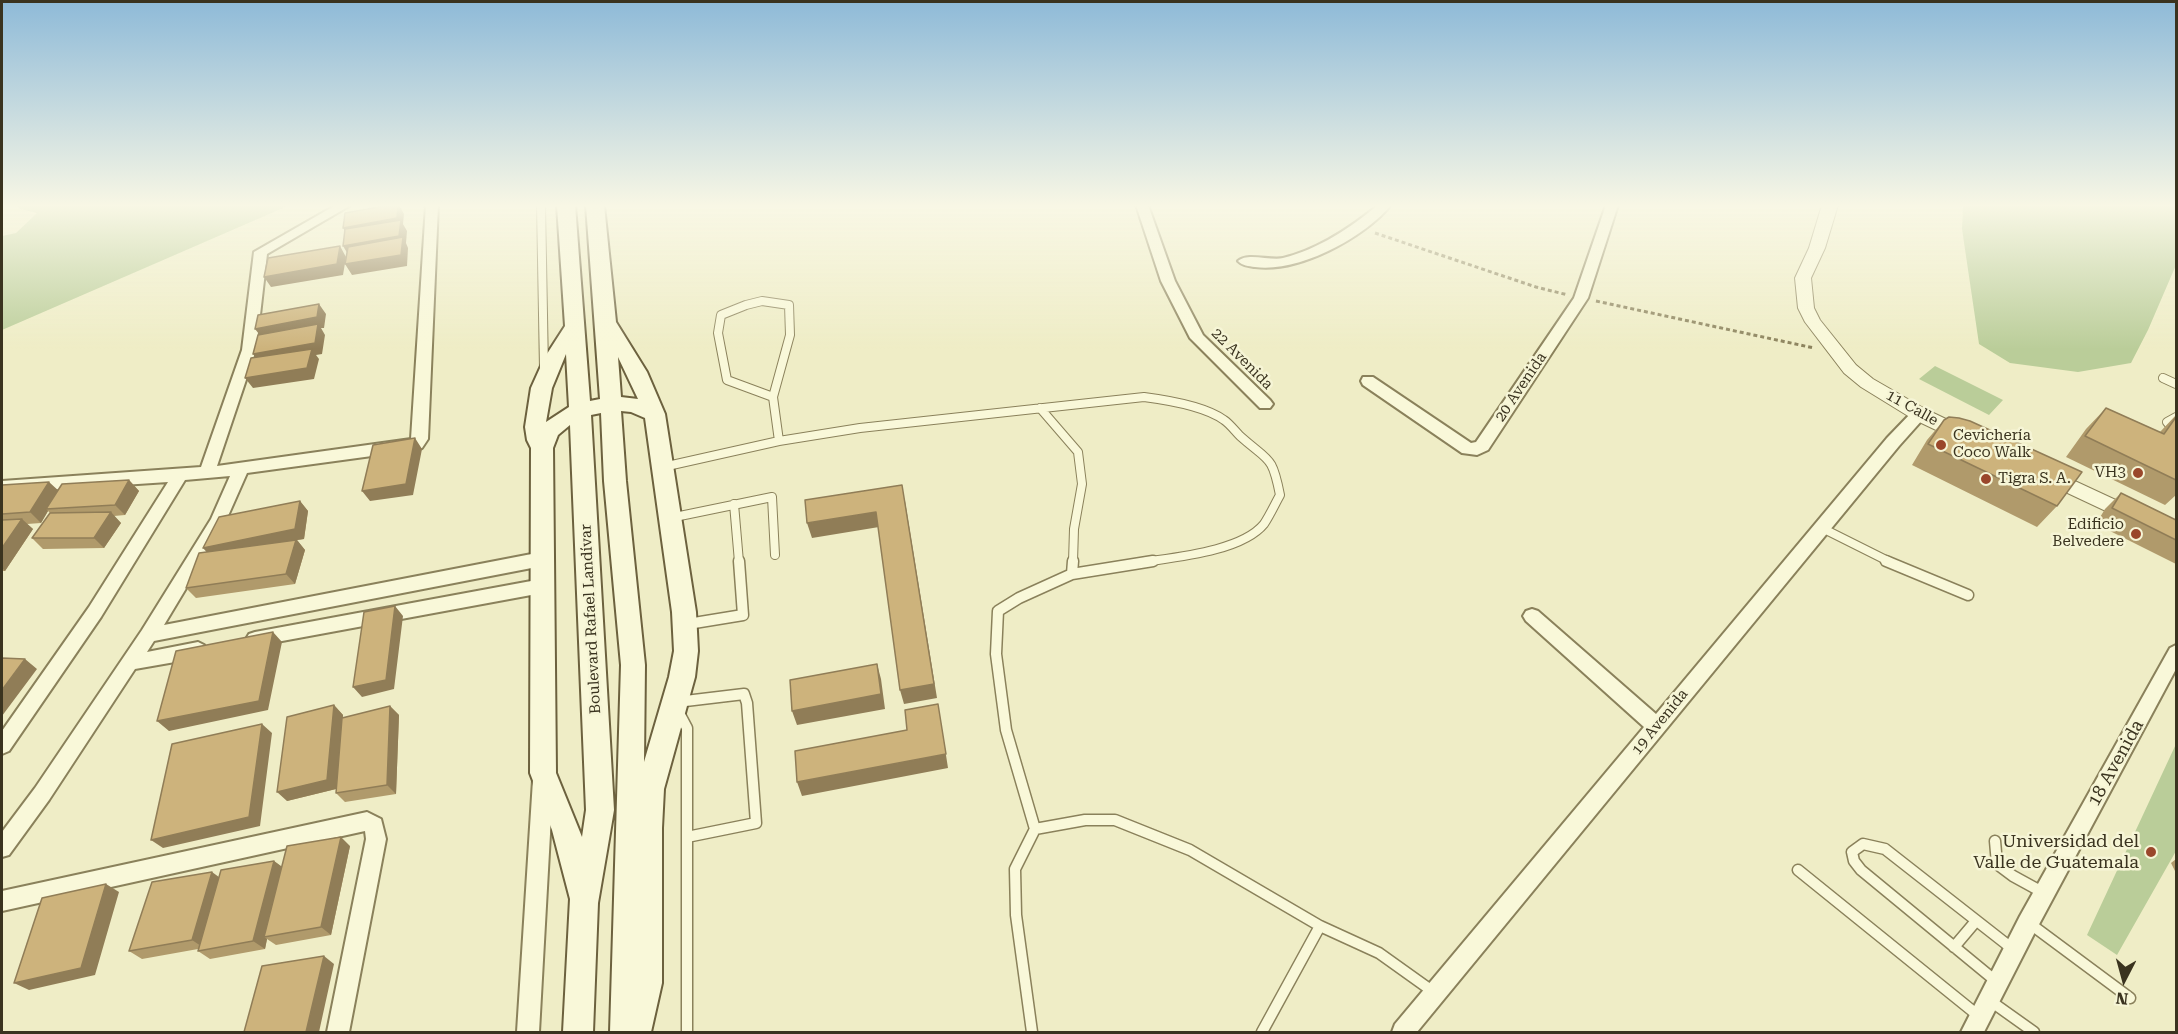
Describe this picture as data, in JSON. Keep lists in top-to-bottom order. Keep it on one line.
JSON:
{"streets":{"main road":["Boulevard Rafael Landívar"],"street":["22 Avenida","20 Avenida","11 Calle","19 Avenida","18 Avenida"]},"crossings":[["11 Calle","19 Avenida"]],"places":["Cevichería Coco Walk","VH3","Tigra S. A.","Edificio Belvedere","Universidad del Valle de Guatemala"],"north":"bottom"}
